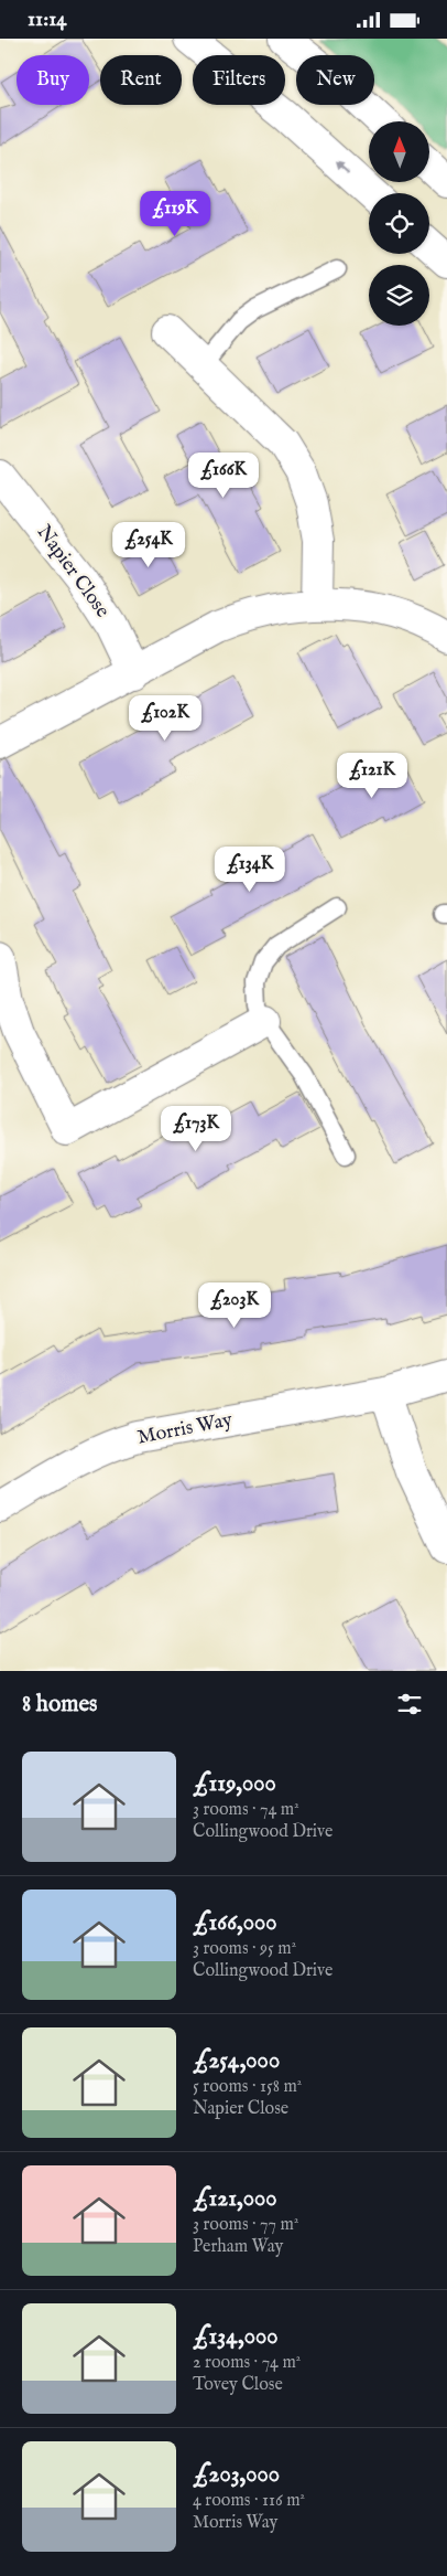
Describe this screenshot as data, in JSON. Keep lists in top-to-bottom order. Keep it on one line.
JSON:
{"streets":{"street":["Napier Close","Morris Way"]},"north":"top","page":{"status":"11:14","chip":["Buy","Rent","Filters","New"],"price":["£119K","£166K","£254K","£102K","£121K","£134K","£173K","£203K"],"heading":"8 homes","list":[{"name":"£119,000","note":"3 rooms · 74 m² · Collingwood Drive"},{"name":"£166,000","note":"3 rooms · 95 m² · Collingwood Drive"},{"name":"£254,000","note":"5 rooms · 158 m² · Napier Close"},{"name":"£121,000","note":"3 rooms · 77 m² · Perham Way"},{"name":"£134,000","note":"2 rooms · 74 m² · Tovey Close"},{"name":"£203,000","note":"4 rooms · 116 m² · Morris Way"}]}}
